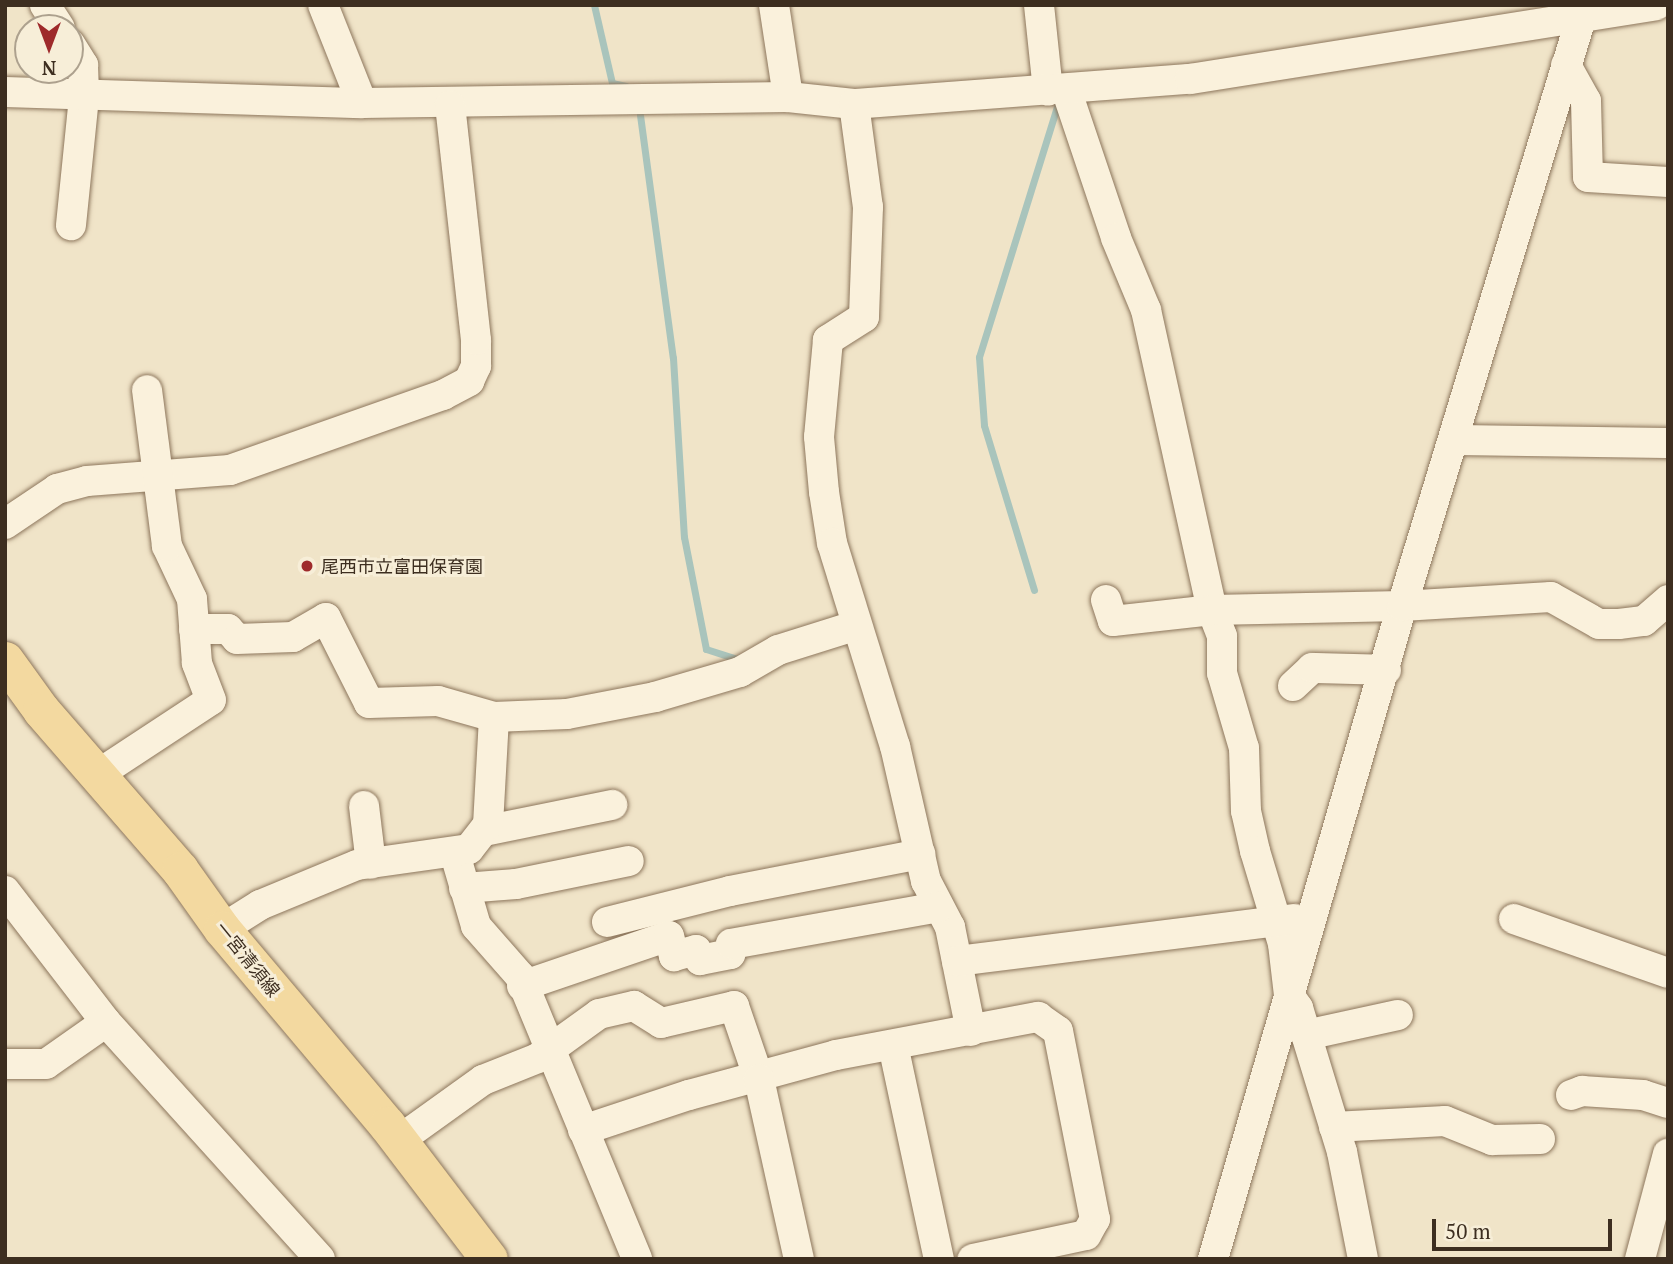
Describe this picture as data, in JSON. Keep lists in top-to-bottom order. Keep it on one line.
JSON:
{"streets":{"main road":["一宮清須線"]},"places":["尾西市立富田保育園"],"scale_bar":"50 m","north":"bottom"}
